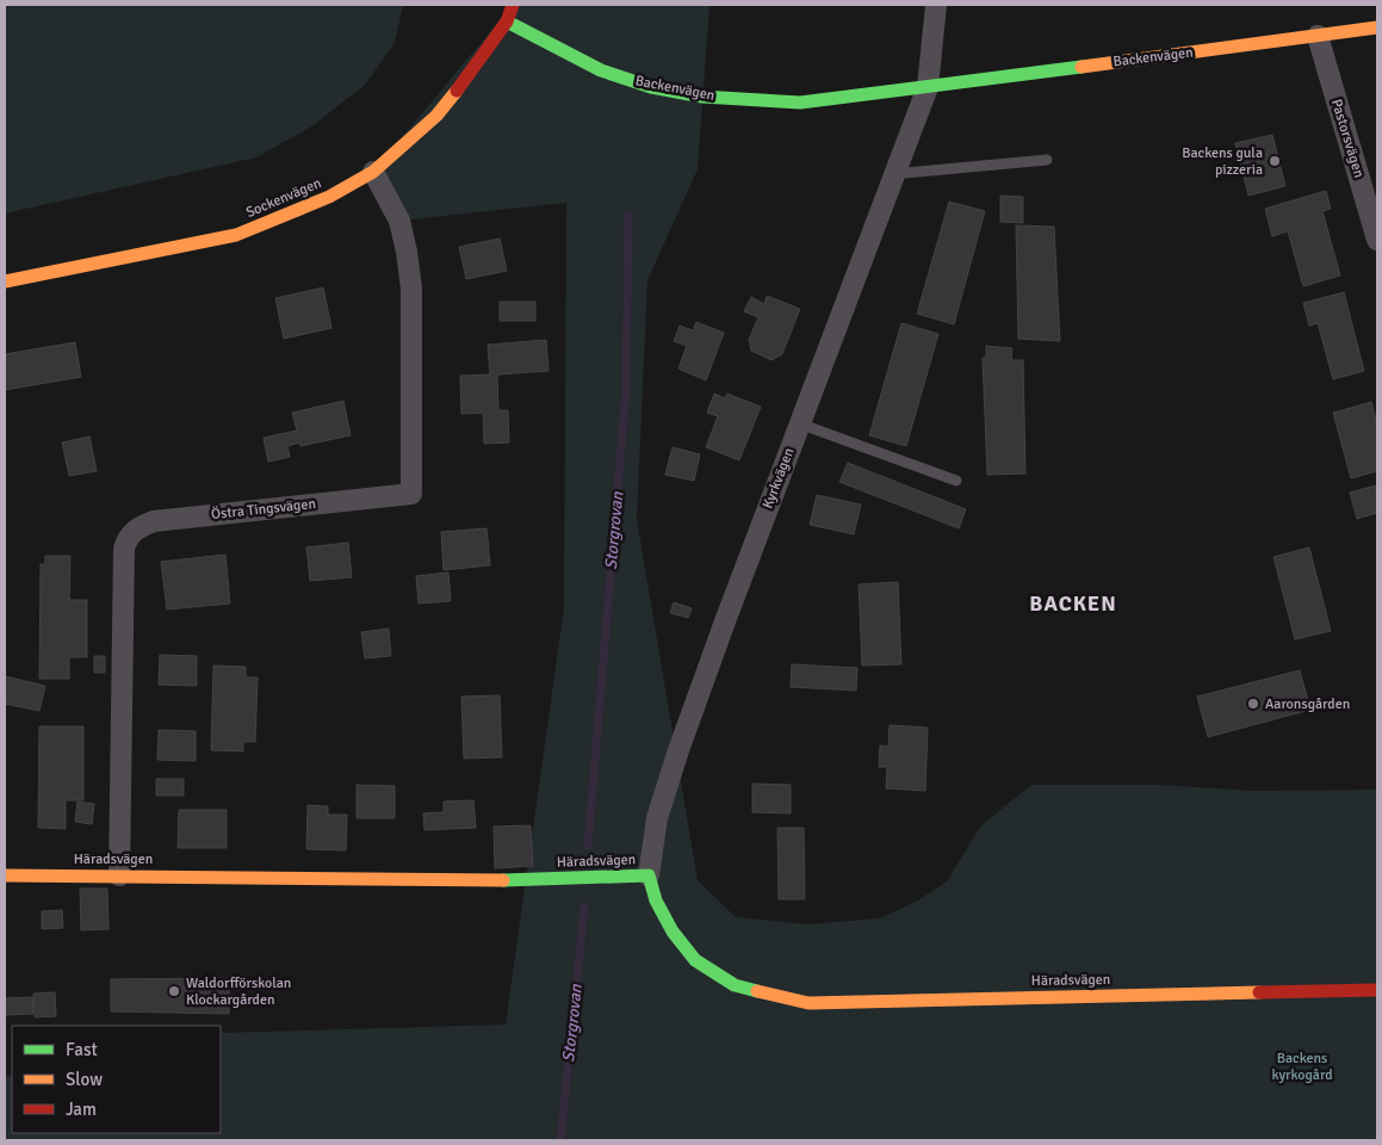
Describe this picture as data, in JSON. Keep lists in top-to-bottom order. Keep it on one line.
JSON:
{"streets":{"street":["Backenvägen","Pastorsvägen","Sockenvägen","Kyrkvägen","Östra Tingsvägen","Häradsvägen"]},"crossings":[["Backenvägen","Pastorsvägen"],["Backenvägen","Sockenvägen"],["Backenvägen","Kyrkvägen"],["Sockenvägen","Östra Tingsvägen"],["Kyrkvägen","Häradsvägen"],["Östra Tingsvägen","Häradsvägen"]],"districts":["BACKEN"],"water":["Storgrovan"],"parks":["Backens kyrkogård"],"places":["Backens gula pizzeria","Aaronsgården","Waldorfförskolan Klockargården"],"legend":["Fast","Slow","Jam"]}
